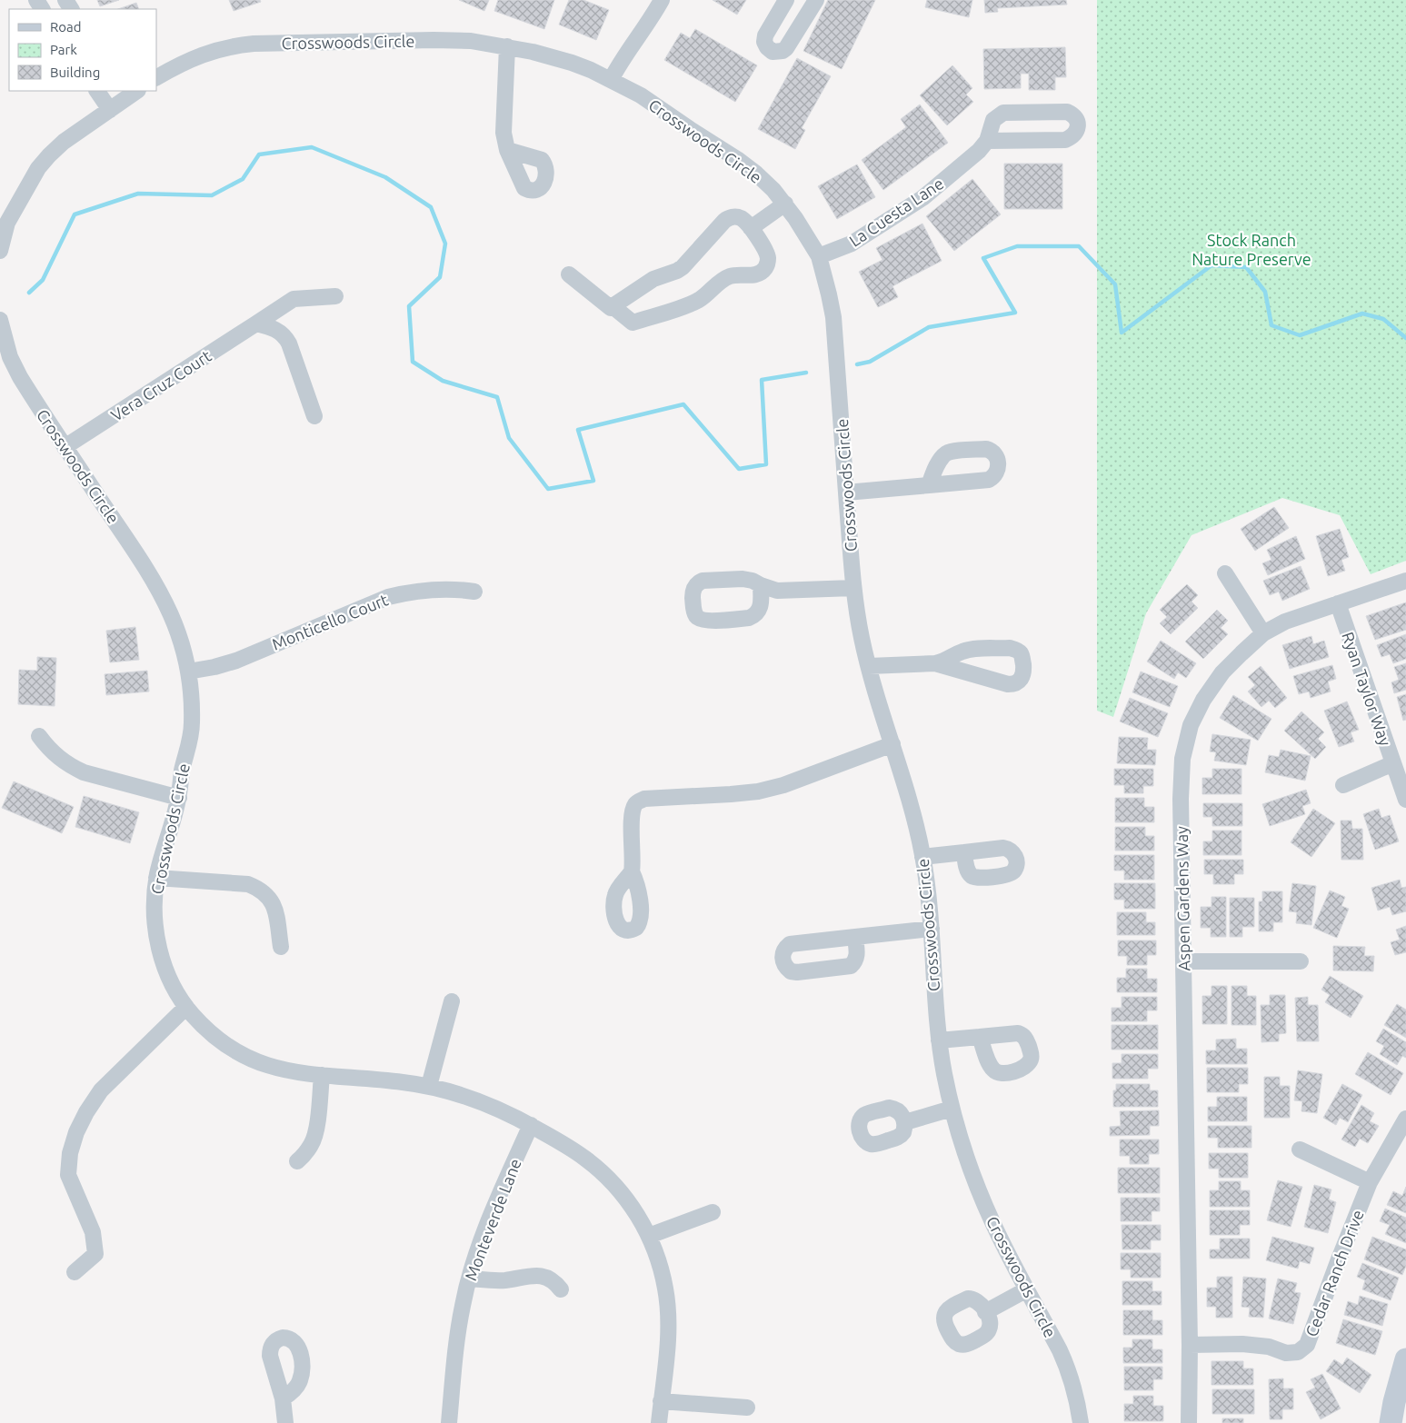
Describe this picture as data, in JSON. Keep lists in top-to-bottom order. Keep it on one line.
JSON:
{"streets":{"street":["Crosswoods Circle","La Cuesta Lane","Vera Cruz Court","Monticello Court","Ryan Taylor Way","Aspen Gardens Way","Monteverde Lane","Cedar Ranch Drive"]},"crossings":[["Crosswoods Circle","La Cuesta Lane"],["Crosswoods Circle","Vera Cruz Court"],["Crosswoods Circle","Monticello Court"],["Crosswoods Circle","Monteverde Lane"],["Ryan Taylor Way","Aspen Gardens Way"],["Aspen Gardens Way","Cedar Ranch Drive"]],"parks":["Stock Ranch Nature Preserve"],"legend":["Road","Park","Building"]}
